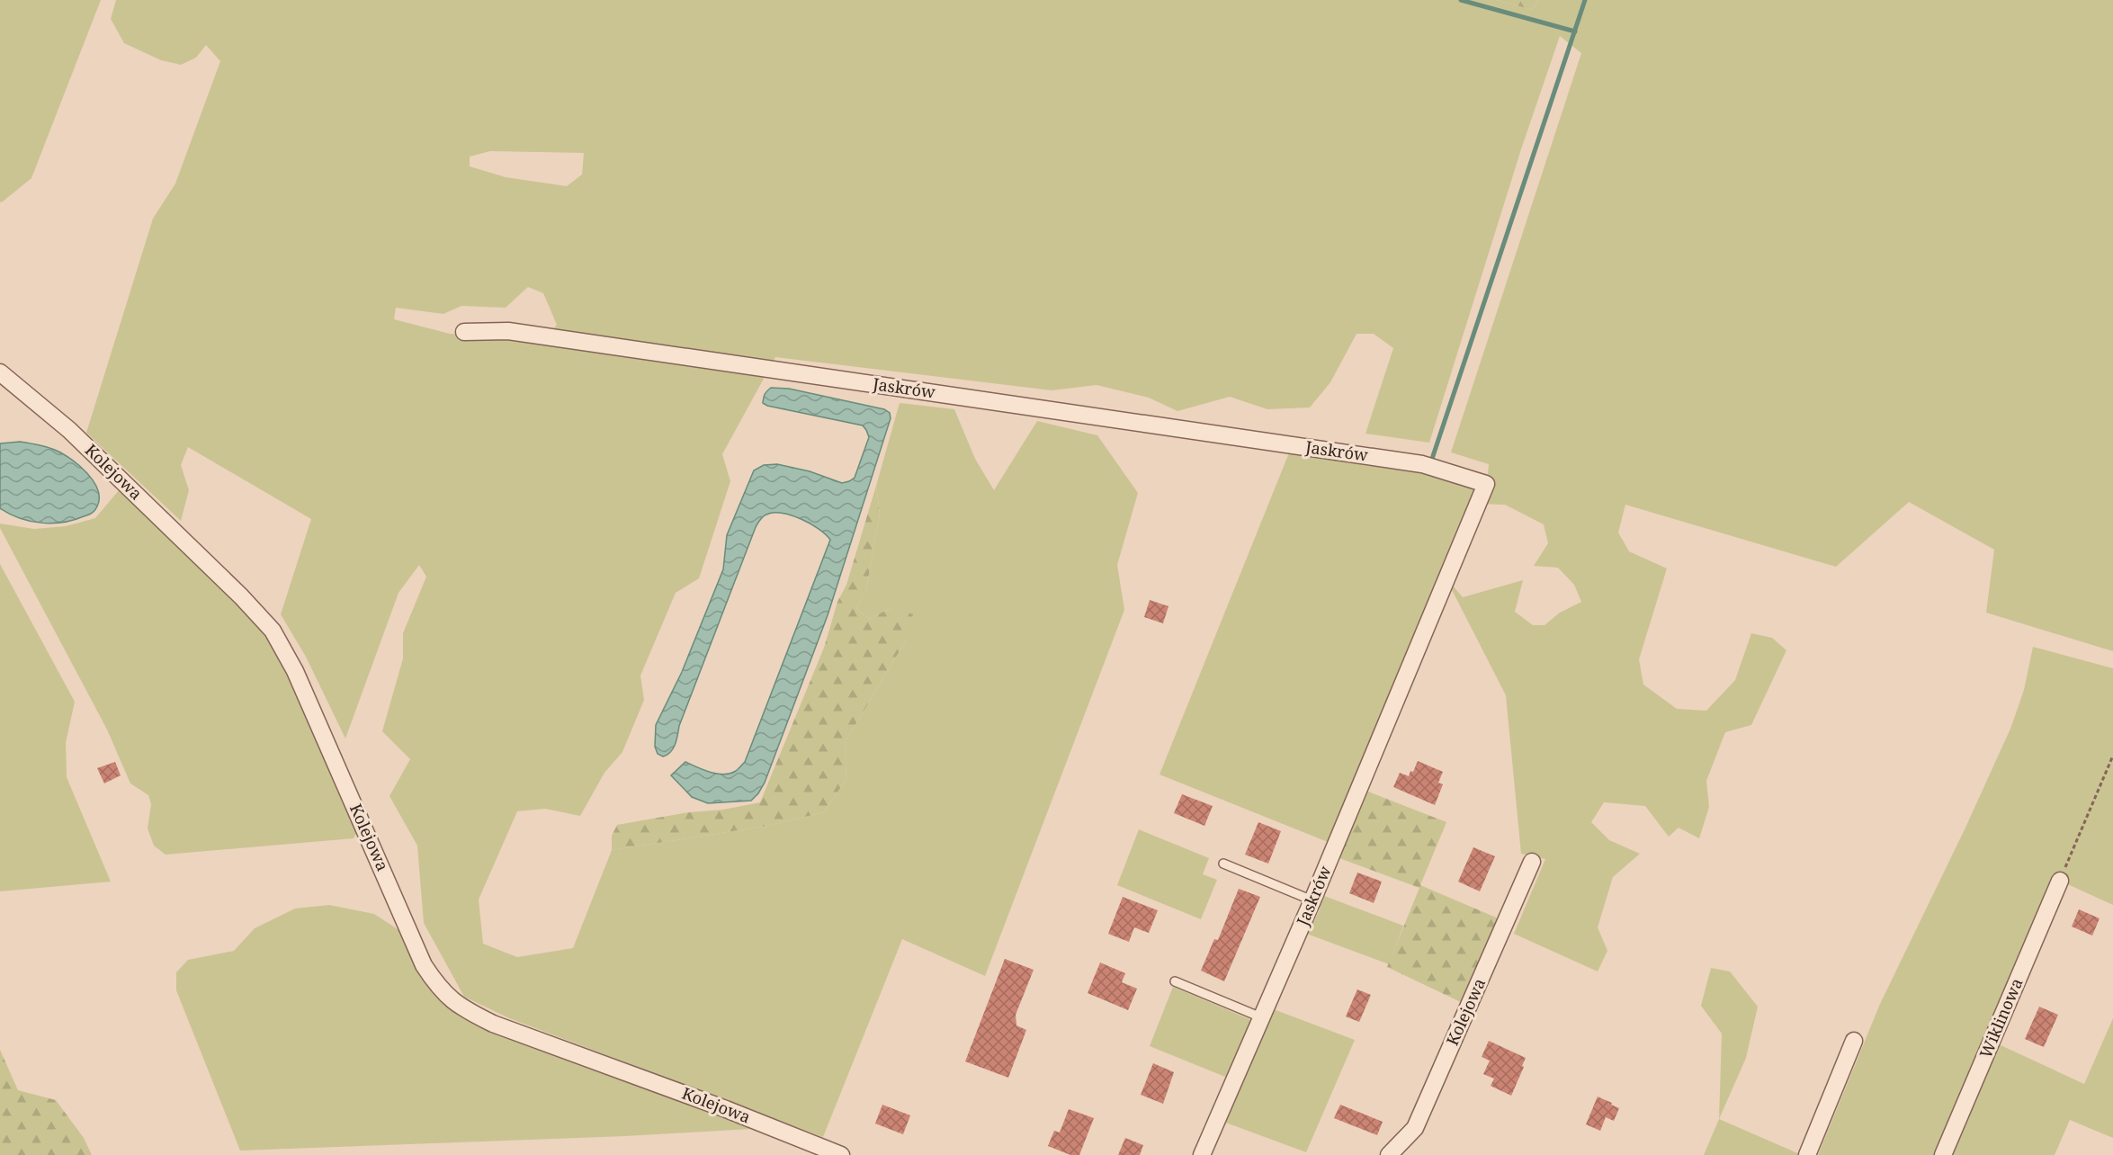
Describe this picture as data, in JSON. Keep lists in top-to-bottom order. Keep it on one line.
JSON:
{"streets":{"street":["Jaskrów","Kolejowa","Wiklinowa"]}}
